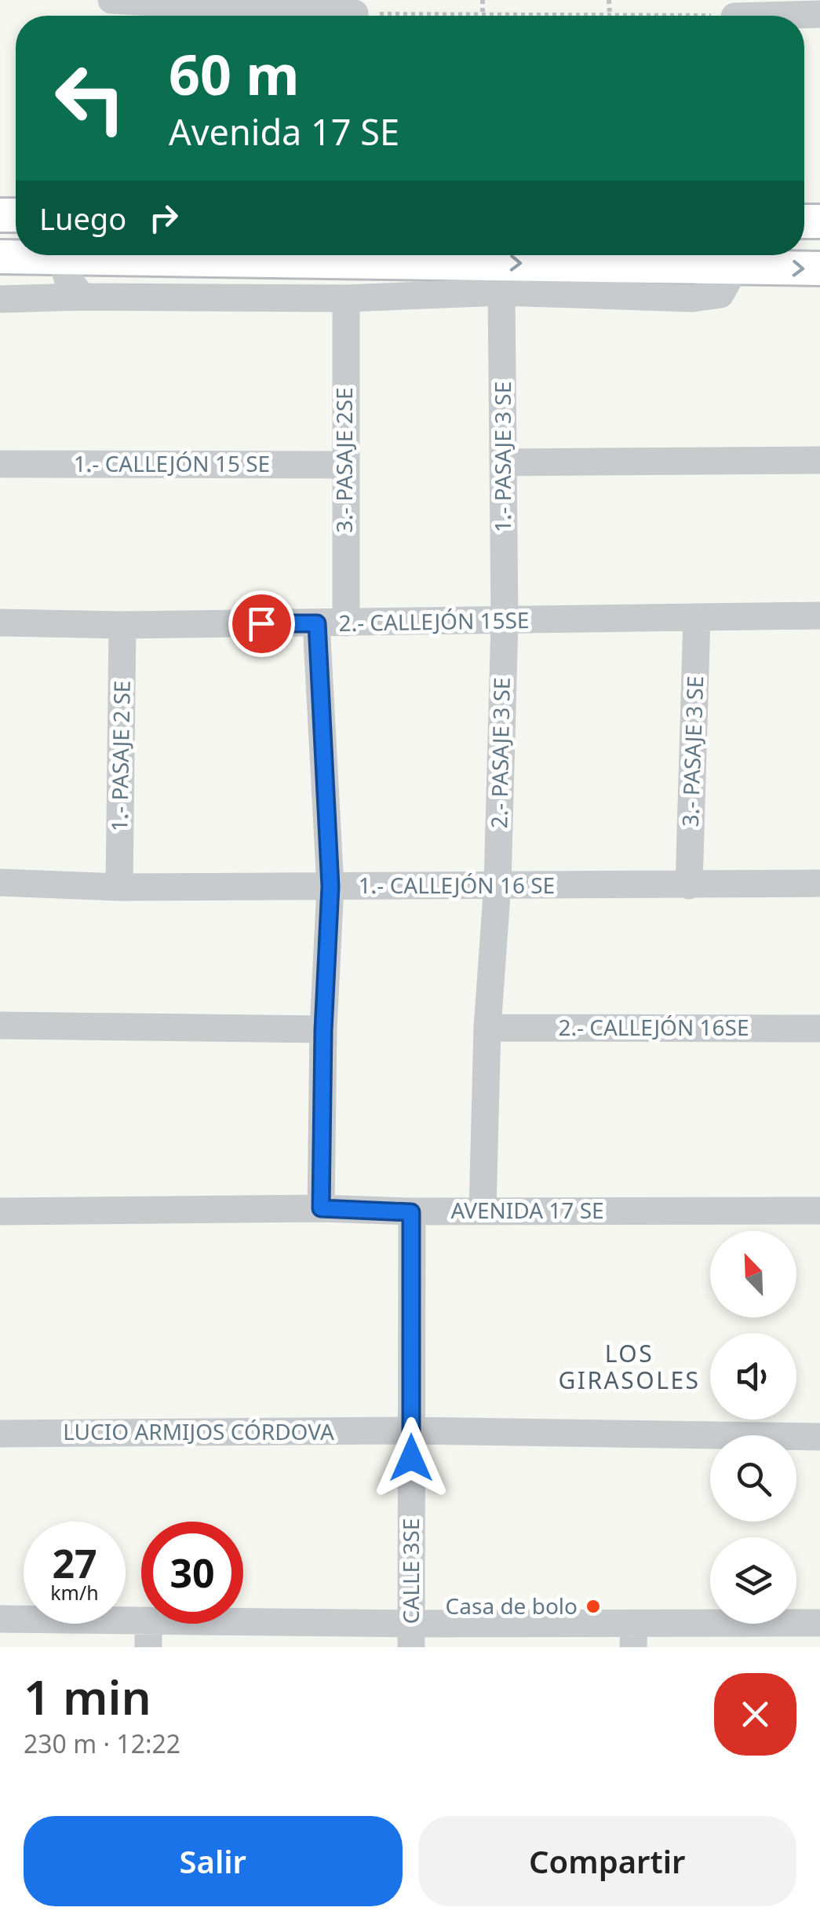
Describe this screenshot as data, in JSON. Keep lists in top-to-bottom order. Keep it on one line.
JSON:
{"streets":{"street":["1.- PASAJE 3 SE","3.- PASAJE 2SE","1.- CALLEJÓN 15 SE","2.- CALLEJÓN 15SE","3.- PASAJE 3 SE","2.- PASAJE 3 SE","1.- PASAJE 2 SE","1.- CALLEJÓN 16 SE","2.- CALLEJÓN 16SE","AVENIDA 17 SE","LUCIO ARMIJOS CÓRDOVA","CALLE 3SE"]},"crossings":[["1.- PASAJE 3 SE","2.- CALLEJÓN 15SE"],["1.- PASAJE 3 SE","2.- PASAJE 3 SE"],["3.- PASAJE 2SE","1.- CALLEJÓN 15 SE"],["3.- PASAJE 2SE","2.- CALLEJÓN 15SE"],["2.- CALLEJÓN 15SE","3.- PASAJE 3 SE"],["2.- CALLEJÓN 15SE","2.- PASAJE 3 SE"],["2.- CALLEJÓN 15SE","1.- PASAJE 2 SE"],["3.- PASAJE 3 SE","1.- CALLEJÓN 16 SE"],["2.- PASAJE 3 SE","1.- CALLEJÓN 16 SE"],["2.- PASAJE 3 SE","2.- CALLEJÓN 16SE"],["1.- PASAJE 2 SE","1.- CALLEJÓN 16 SE"],["AVENIDA 17 SE","CALLE 3SE"],["LUCIO ARMIJOS CÓRDOVA","CALLE 3SE"]],"districts":["LOS GIRASOLES"],"places":["Casa de bolo"],"north":"top left","page":{"turn":["60 m","Avenida 17 SE"],"then":"Luego","speed":"27 km/h","limit":"30","heading":["1 min","230 m · 12:22"],"buttons":["Salir","Compartir"]}}
